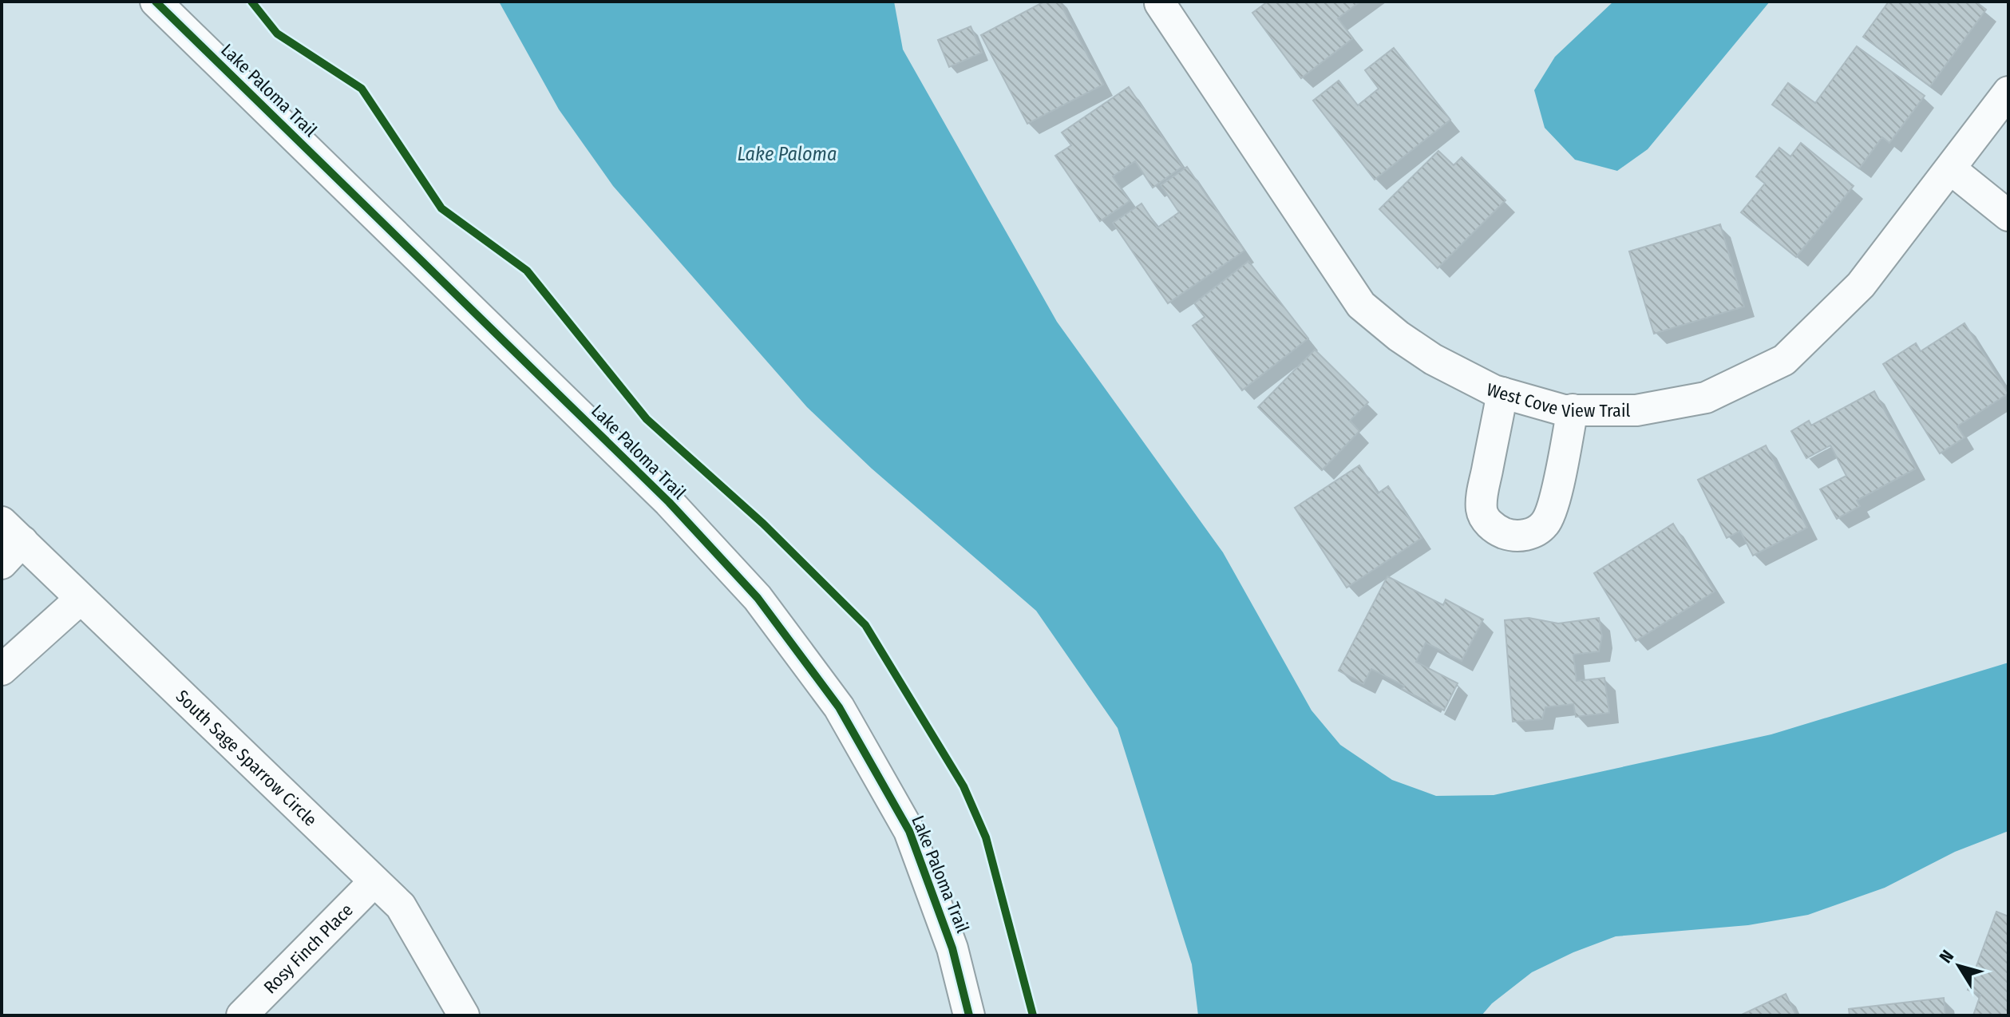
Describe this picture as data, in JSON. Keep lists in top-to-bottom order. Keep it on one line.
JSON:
{"streets":{"street":["Lake Paloma Trail","West Cove View Trail","South Sage Sparrow Circle","Rosy Finch Place"]},"crossings":[["South Sage Sparrow Circle","Rosy Finch Place"]],"water":["Lake Paloma"],"north":"top left"}
